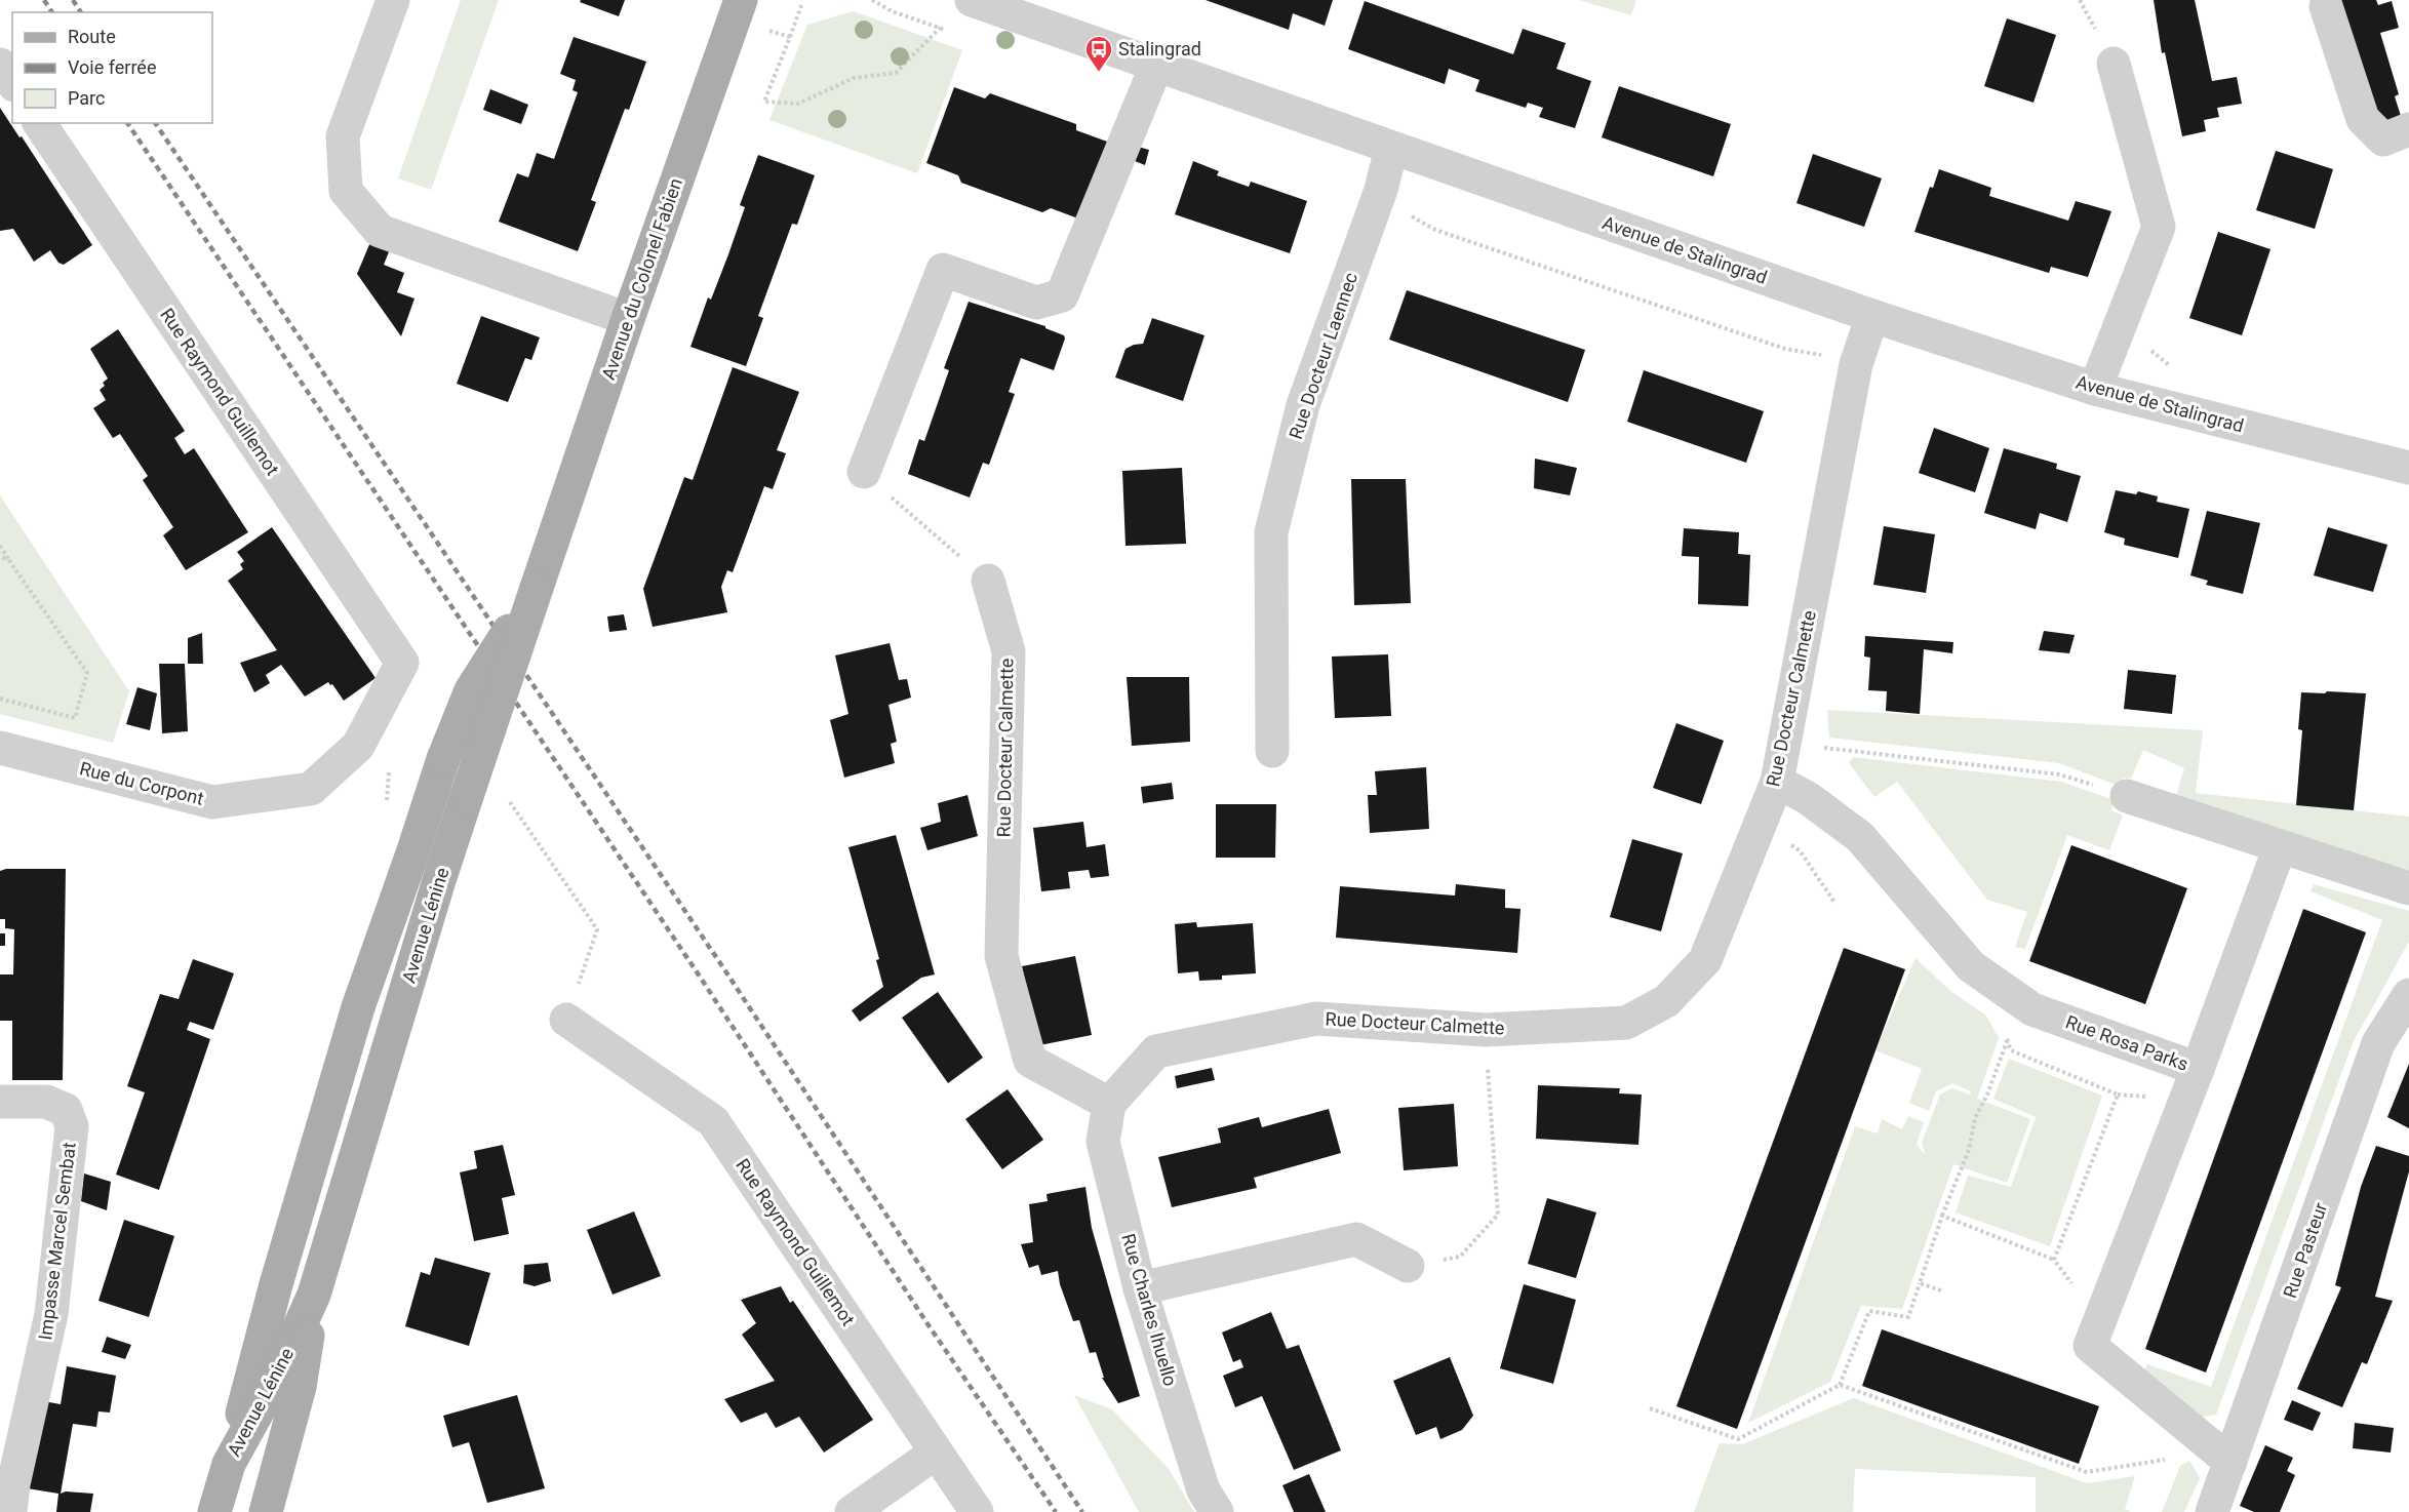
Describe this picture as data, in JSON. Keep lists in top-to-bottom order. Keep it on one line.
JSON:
{"streets":{"main road":["Avenue du Colonel Fabien","Avenue Lénine"],"street":["Avenue de Stalingrad","Rue Docteur Laennec","Rue Raymond Guillemot","Rue Docteur Calmette","Rue du Corpont","Rue Rosa Parks","Impasse Marcel Sembat","Rue Pasteur","Rue Charles Ihuello"]},"crossings":[["Avenue de Stalingrad","Rue Docteur Laennec"],["Avenue de Stalingrad","Rue Docteur Calmette"],["Avenue du Colonel Fabien","Avenue Lénine"],["Rue Raymond Guillemot","Rue du Corpont"],["Rue Docteur Calmette","Rue Rosa Parks"],["Rue Docteur Calmette","Rue Charles Ihuello"]],"places":{"bus stop":["Stalingrad"]},"legend":["Route","Voie ferrée","Parc"]}
